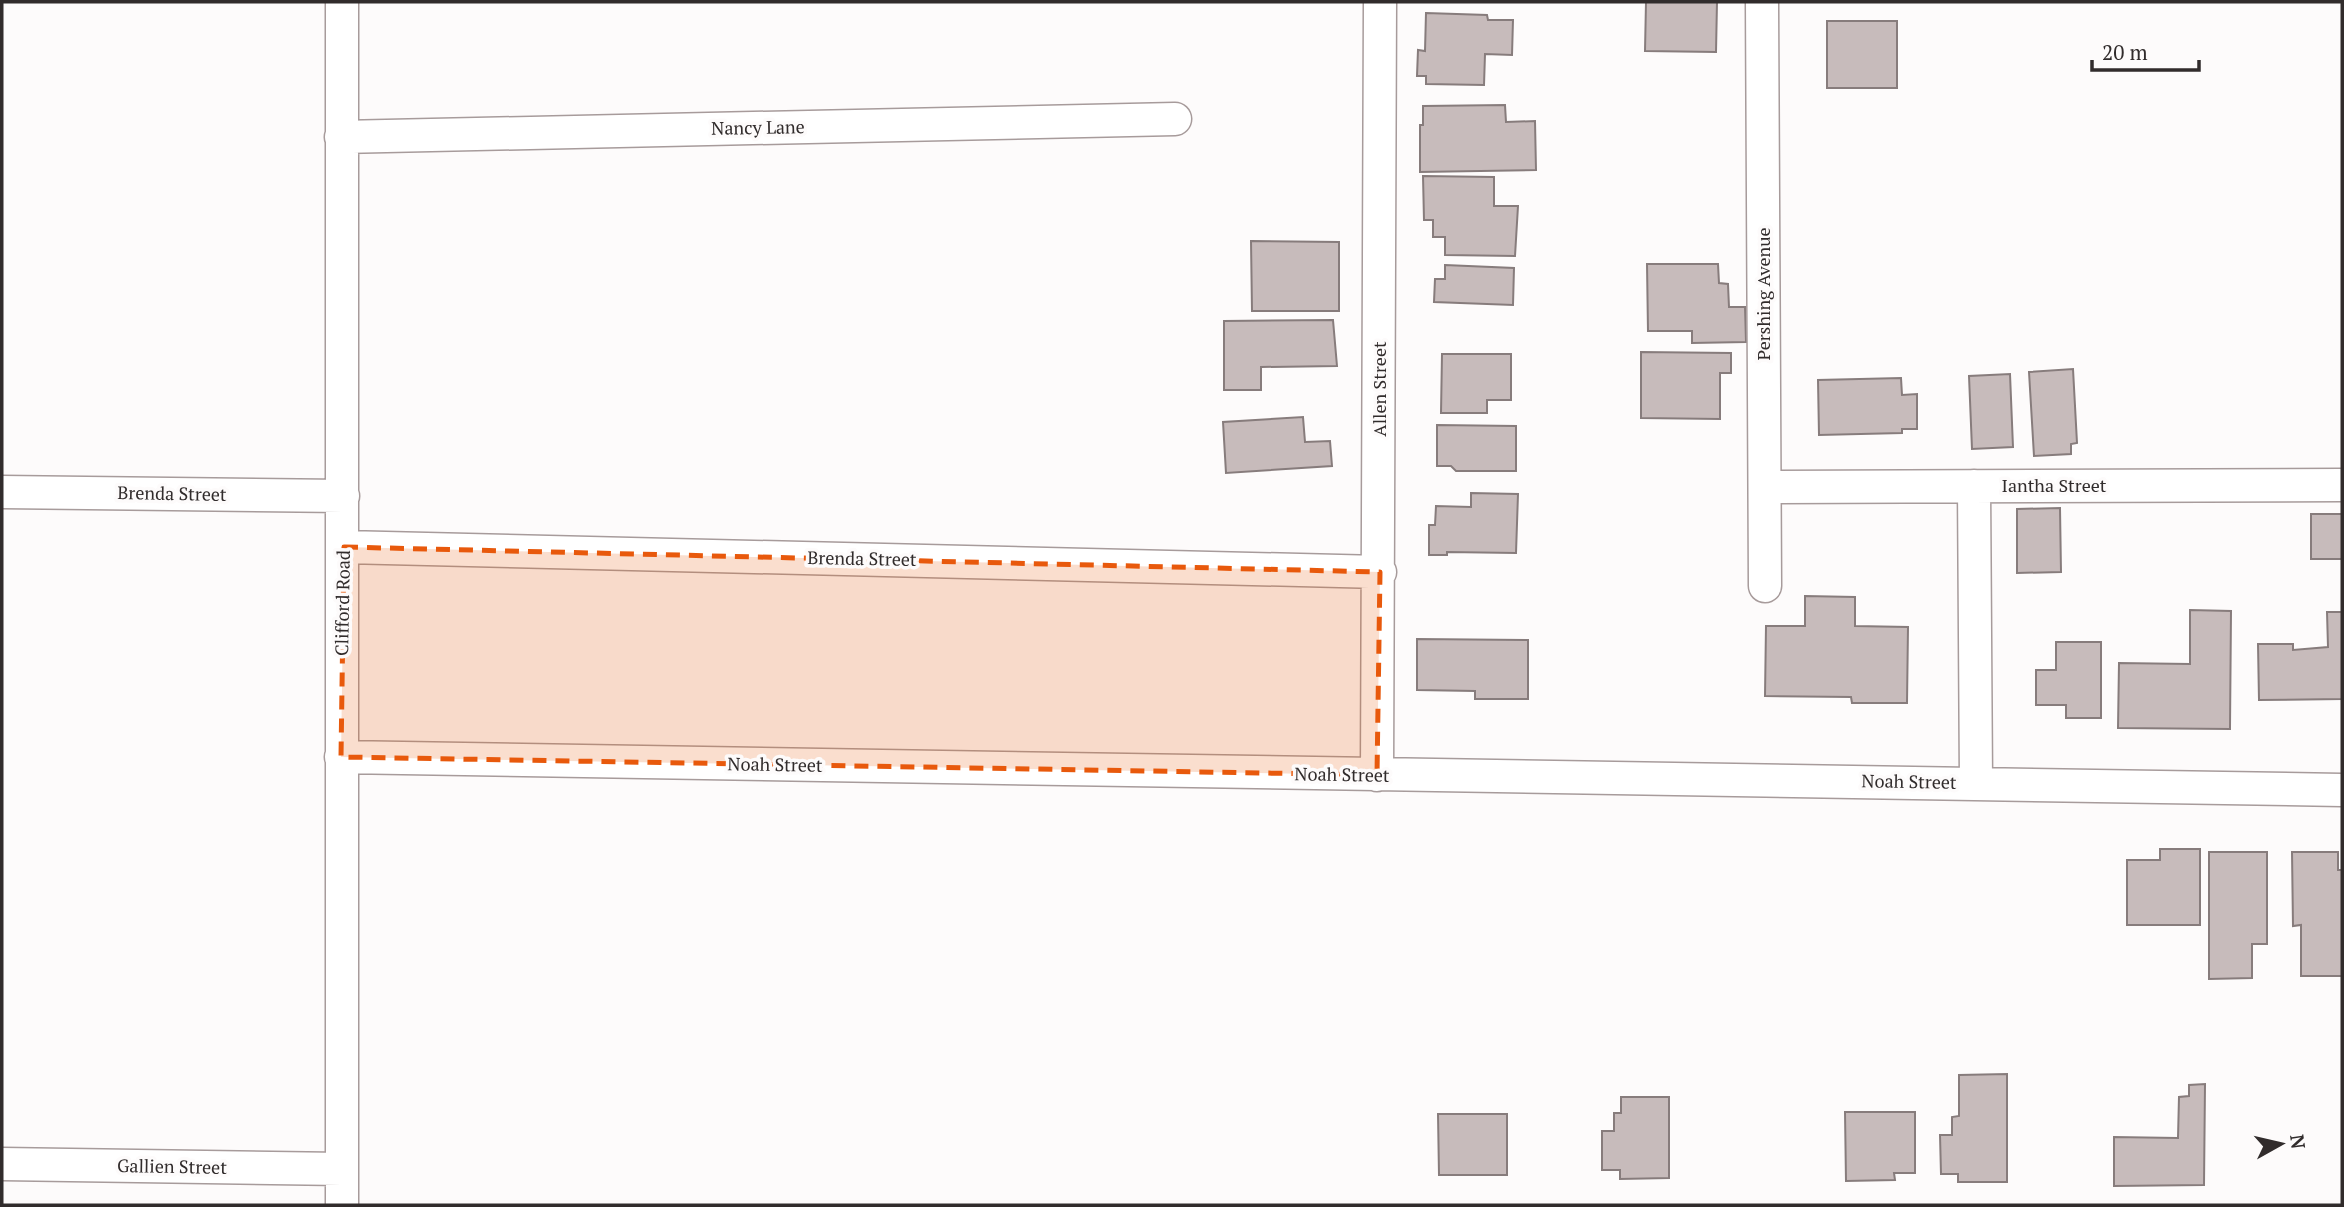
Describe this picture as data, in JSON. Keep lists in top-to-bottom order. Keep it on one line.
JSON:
{"streets":{"street":["Nancy Lane","Pershing Avenue","Allen Street","Iantha Street","Brenda Street","Clifford Road","Noah Street","Gallien Street"]},"crossings":[["Nancy Lane","Clifford Road"],["Pershing Avenue","Iantha Street"],["Allen Street","Brenda Street"],["Allen Street","Noah Street"],["Brenda Street","Clifford Road"],["Clifford Road","Noah Street"],["Clifford Road","Gallien Street"]],"scale_bar":"20 m","north":"right"}
